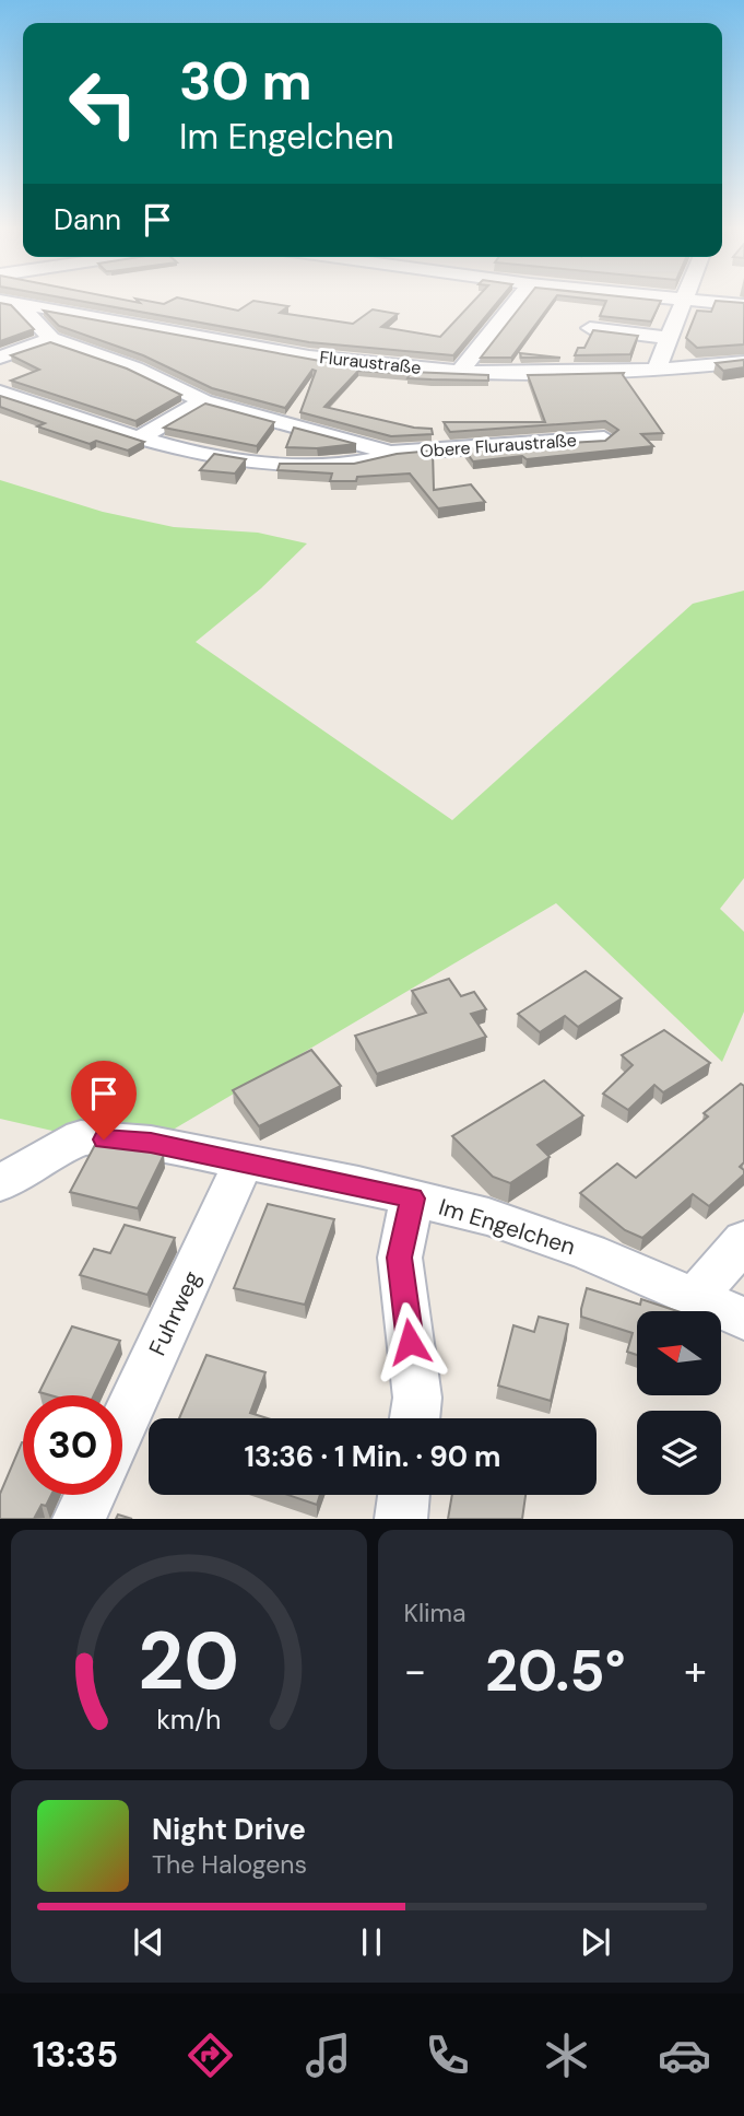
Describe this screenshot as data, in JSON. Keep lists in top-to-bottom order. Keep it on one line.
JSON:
{"streets":{"street":["Fluraustraße","Obere Fluraustraße","Im Engelchen","Fuhrweg"]},"crossings":[["Fluraustraße","Obere Fluraustraße"],["Im Engelchen","Fuhrweg"]],"north":"left","page":{"turn":["30 m","Im Engelchen"],"then":"Dann","limit":"30","trip":"13:36 · 1 Min. · 90 m","tile":"Klima","heat":["−","20.5°","+"],"song":["Night Drive","The Halogens"],"tabs":"13:35","gauge":["20","km/h"]}}
